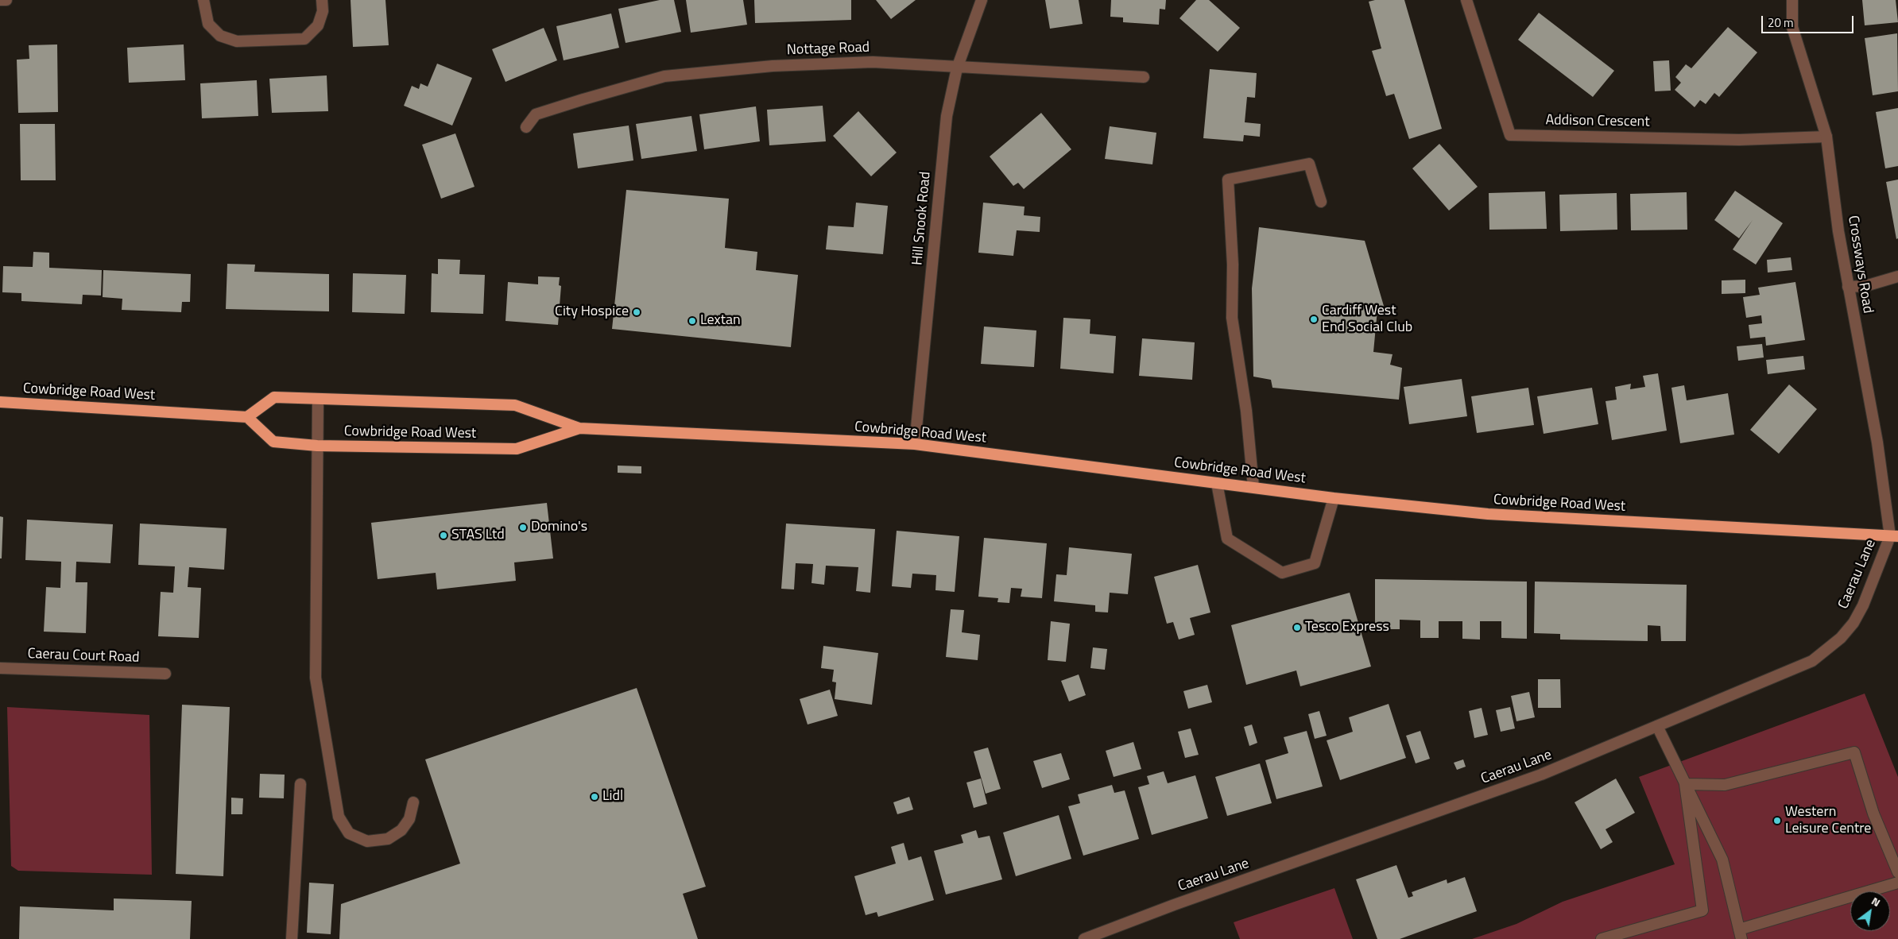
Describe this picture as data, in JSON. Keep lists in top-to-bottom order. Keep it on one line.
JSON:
{"streets":{"highway":["Cowbridge Road West"],"street":["Nottage Road","Addison Crescent","Hill Snook Road","Crossways Road","Caerau Lane","Caerau Court Road"]},"crossings":[["Nottage Road","Hill Snook Road"],["Addison Crescent","Crossways Road"],["Hill Snook Road","Cowbridge Road West"],["Crossways Road","Cowbridge Road West"],["Crossways Road","Caerau Lane"],["Cowbridge Road West","Caerau Lane"]],"places":["City Hospice","Cardiff West End Social Club","Lextan","Domino's","STAS Ltd","Tesco Express","Lidl","Western Leisure Centre"],"scale_bar":"20 m","north":"top right"}
